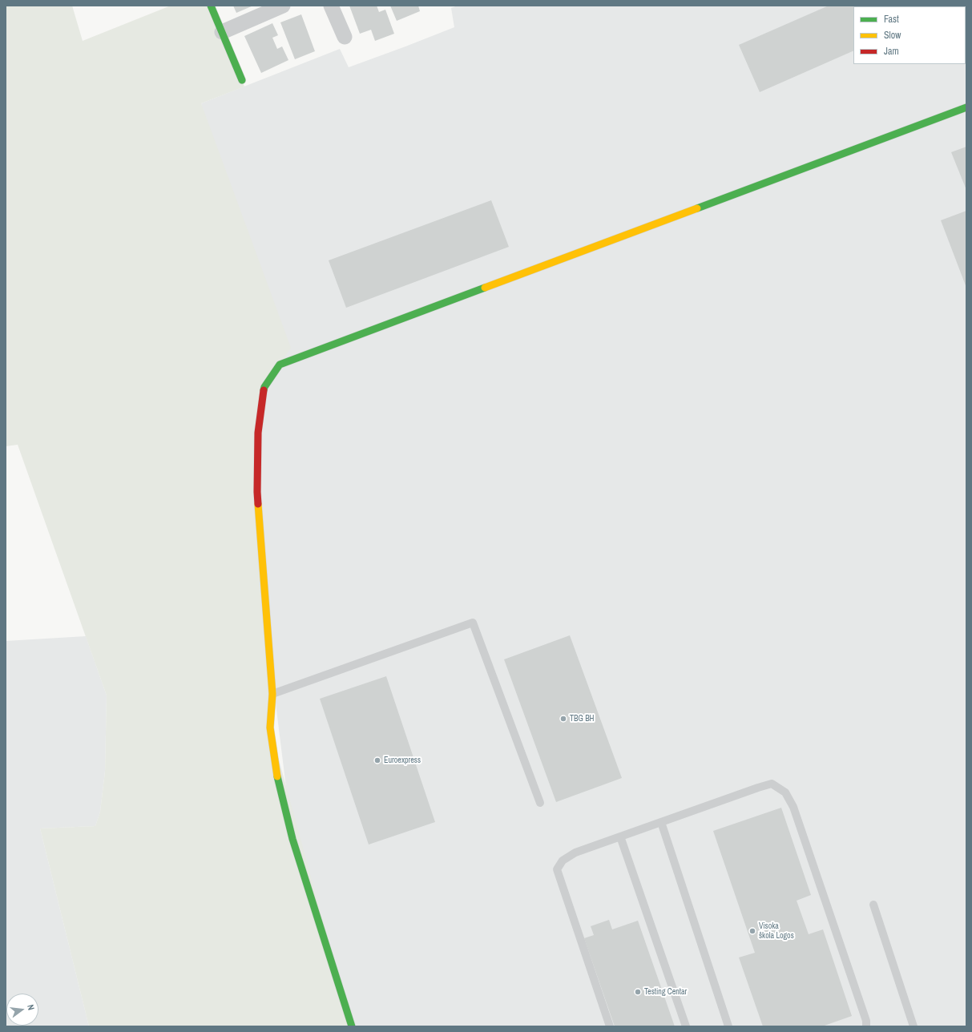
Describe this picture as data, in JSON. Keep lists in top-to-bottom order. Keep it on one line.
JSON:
{"places":["TBG BH","Euroexpress","Visoka škola Logos","Testing Centar"],"legend":["Fast","Slow","Jam"],"north":"right"}
